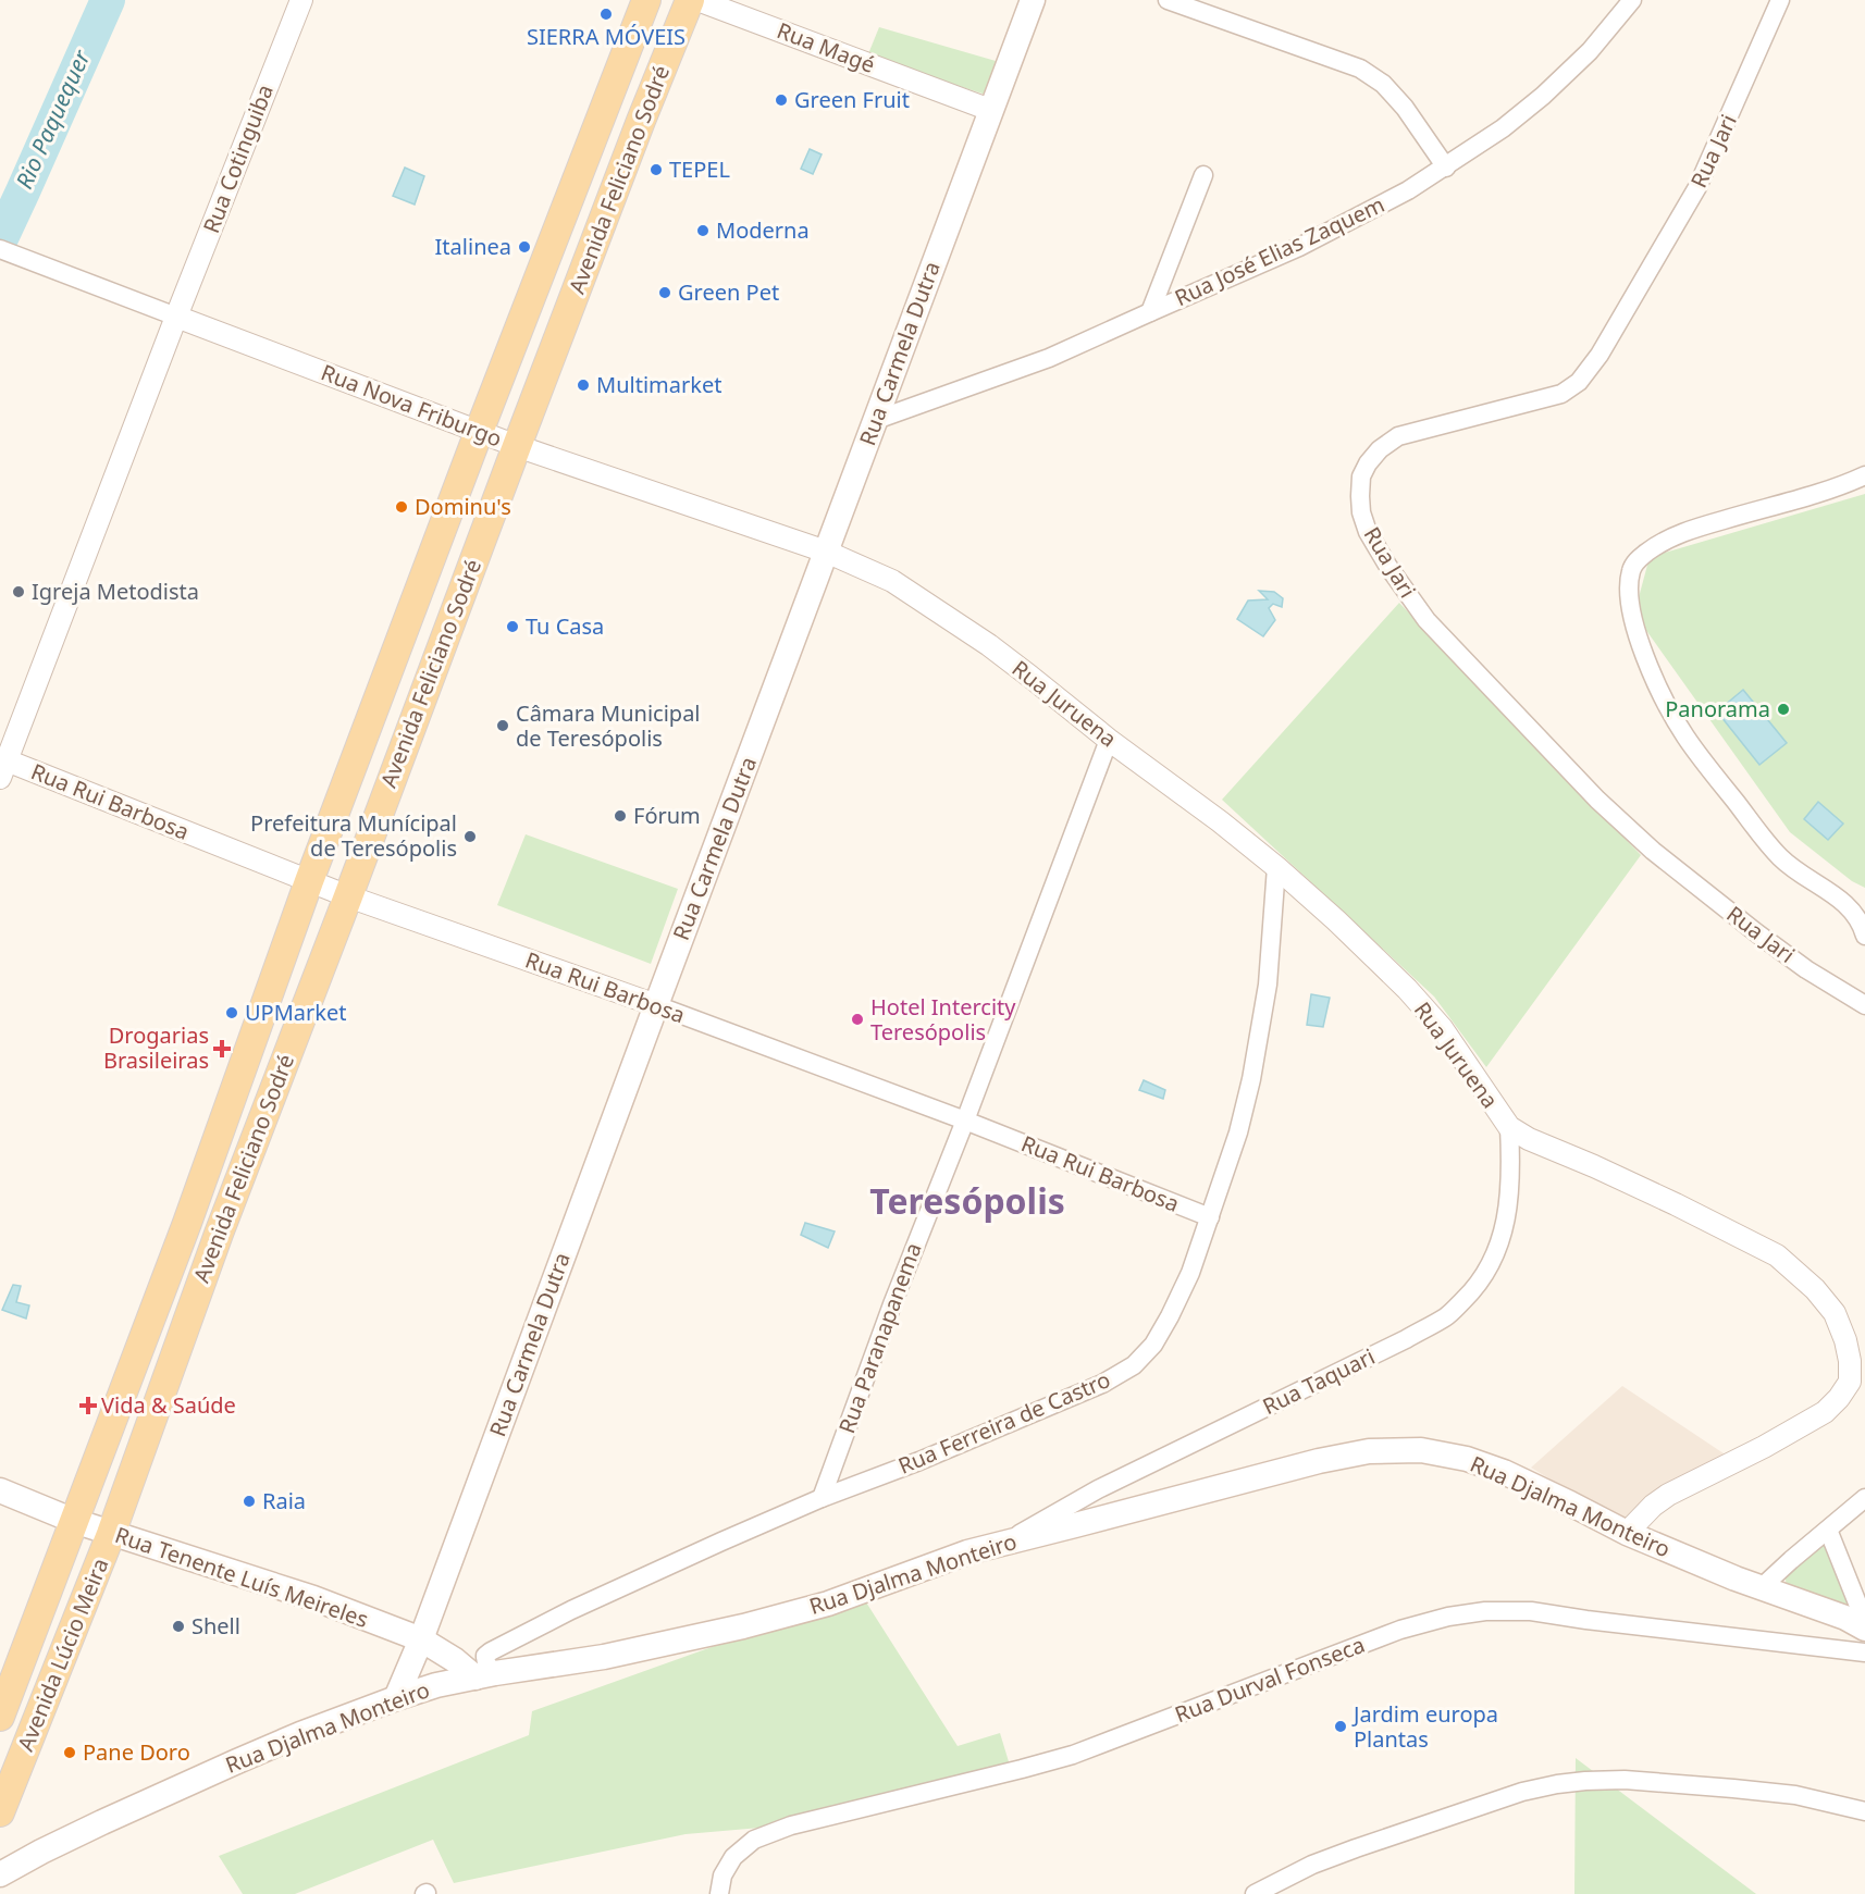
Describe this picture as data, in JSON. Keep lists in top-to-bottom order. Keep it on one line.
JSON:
{"streets":{"main road":["Avenida Feliciano Sodré","Rua Carmela Dutra","Rua Djalma Monteiro","Rua Tenente Luís Meireles","Avenida Lúcio Meira"],"street":["Rua Magé","Rua Jari","Rua Cotinguiba","Rua José Elias Zaquem","Rua Nova Friburgo","Rua Juruena","Rua Rui Barbosa","Rua Paranapanema","Rua Taquari","Rua Ferreira de Castro","Rua Durval Fonseca"]},"crossings":[["Rua Magé","Rua Carmela Dutra"],["Rua Cotinguiba","Rua Nova Friburgo"],["Rua Cotinguiba","Rua Rui Barbosa"],["Avenida Feliciano Sodré","Rua Nova Friburgo"],["Avenida Feliciano Sodré","Rua Rui Barbosa"],["Avenida Feliciano Sodré","Rua Tenente Luís Meireles"],["Avenida Feliciano Sodré","Avenida Lúcio Meira"],["Rua José Elias Zaquem","Rua Carmela Dutra"],["Rua Carmela Dutra","Rua Nova Friburgo"],["Rua Carmela Dutra","Rua Juruena"],["Rua Carmela Dutra","Rua Rui Barbosa"],["Rua Carmela Dutra","Rua Djalma Monteiro"],["Rua Carmela Dutra","Rua Tenente Luís Meireles"],["Rua Nova Friburgo","Rua Juruena"],["Rua Juruena","Rua Paranapanema"],["Rua Juruena","Rua Taquari"],["Rua Juruena","Rua Ferreira de Castro"],["Rua Juruena","Rua Djalma Monteiro"],["Rua Rui Barbosa","Rua Paranapanema"],["Rua Rui Barbosa","Rua Ferreira de Castro"],["Rua Paranapanema","Rua Ferreira de Castro"],["Rua Taquari","Rua Djalma Monteiro"],["Rua Ferreira de Castro","Rua Djalma Monteiro"],["Rua Ferreira de Castro","Rua Tenente Luís Meireles"],["Rua Djalma Monteiro","Rua Tenente Luís Meireles"],["Rua Tenente Luís Meireles","Avenida Lúcio Meira"]],"districts":["Teresópolis"],"water":["Rio Paquequer"],"places":{"other":["SIERRA MÓVEIS","Green Fruit","TEPEL","Moderna","Italinea","Green Pet","Multimarket","Dominu's","Igreja Metodista","Tu Casa","Panorama","Câmara Municipal de Teresópolis","Fórum","Prefeitura Munícipal de Teresópolis","UPMarket","Hotel Intercity Teresópolis","Raia","Shell","Jardim europa Plantas","Pane Doro"],"health":["Drogarias Brasileiras","Vida & Saúde"]}}
